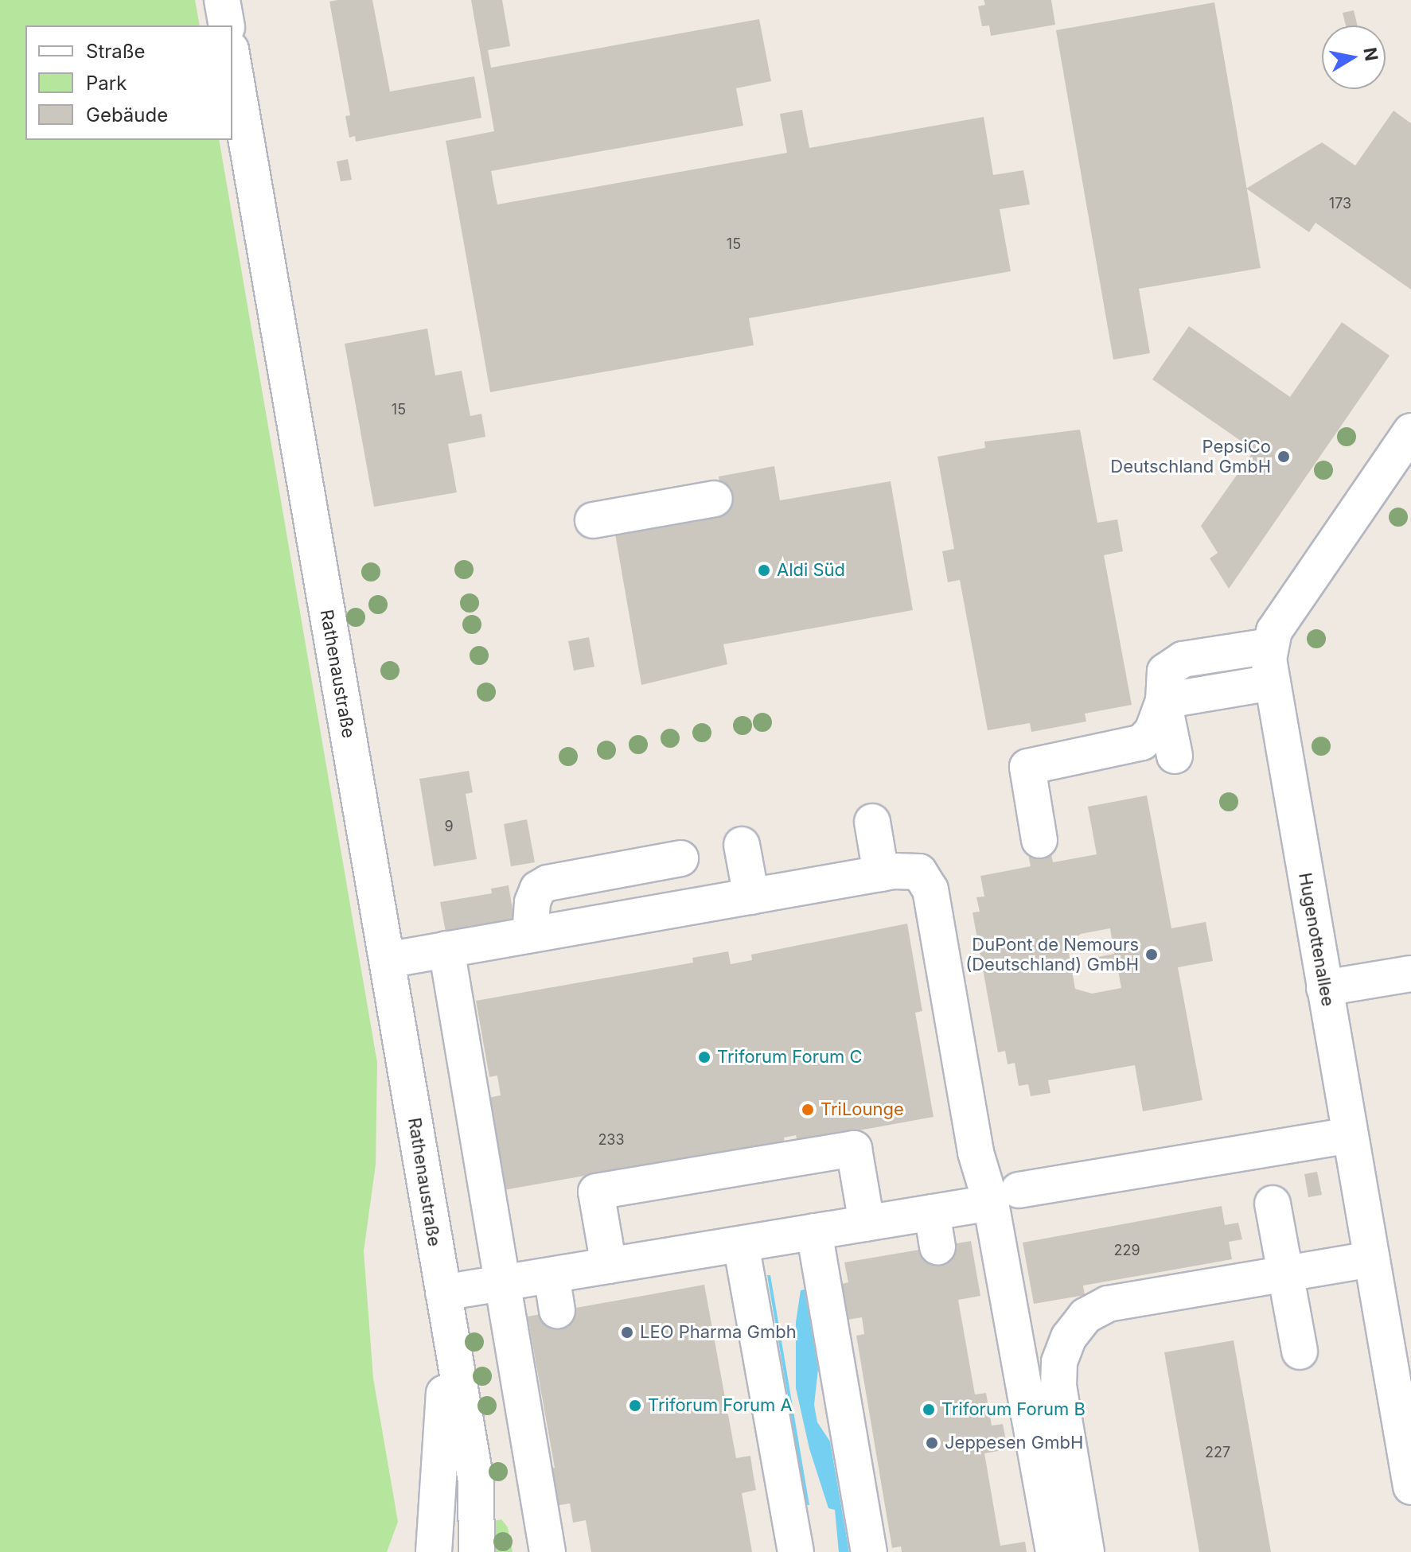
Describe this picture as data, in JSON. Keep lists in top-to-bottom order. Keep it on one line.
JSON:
{"streets":{"street":["Rathenaustraße","Hugenottenallee"]},"places":["PepsiCo Deutschland GmbH","Aldi Süd","DuPont de Nemours (Deutschland) GmbH","Triforum Forum C","TriLounge","LEO Pharma Gmbh","Triforum Forum A","Triforum Forum B","Jeppesen GmbH"],"house_numbers":["173","15","15","9","233","229","227"],"legend":["Straße","Park","Gebäude"],"north":"right"}
